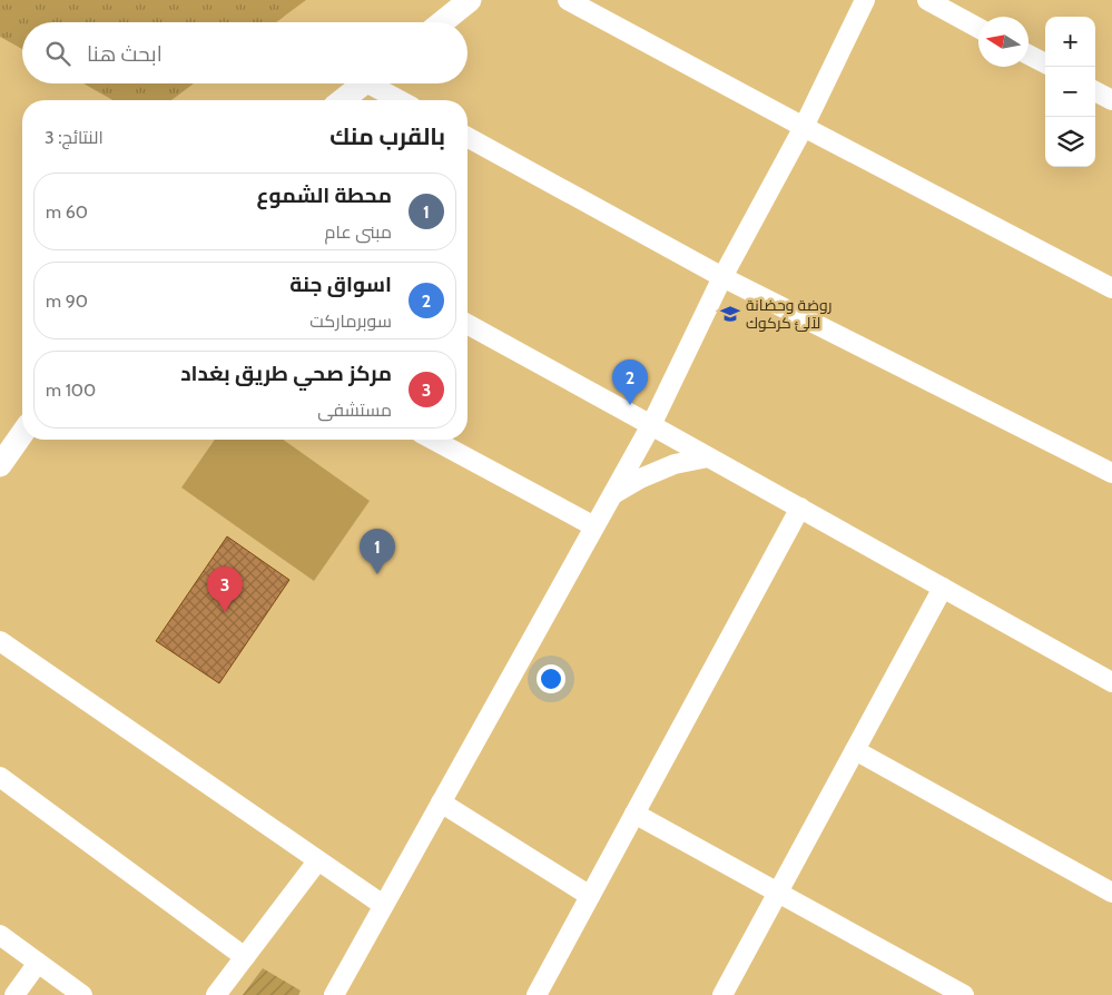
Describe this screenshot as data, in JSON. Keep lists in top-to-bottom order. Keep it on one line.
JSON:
{"places":{"school or university":["روضة وحضانة لآلئ كركوك"]},"north":"left","page":{"map_buttons":["+","−"],"search":"ابحث هنا","heading":["بالقرب منك","النتائج: 3"],"list":[{"mark":"1","name":"محطة الشموع","note":"مبنى عام","value":"60 m"},{"mark":"2","name":"اسواق جنة","note":"سوبرماركت","value":"90 m"},{"mark":"3","name":"مركز صحي طريق بغداد","note":"مستشفى","value":"100 m"}],"pins":["2","1","3"]}}
